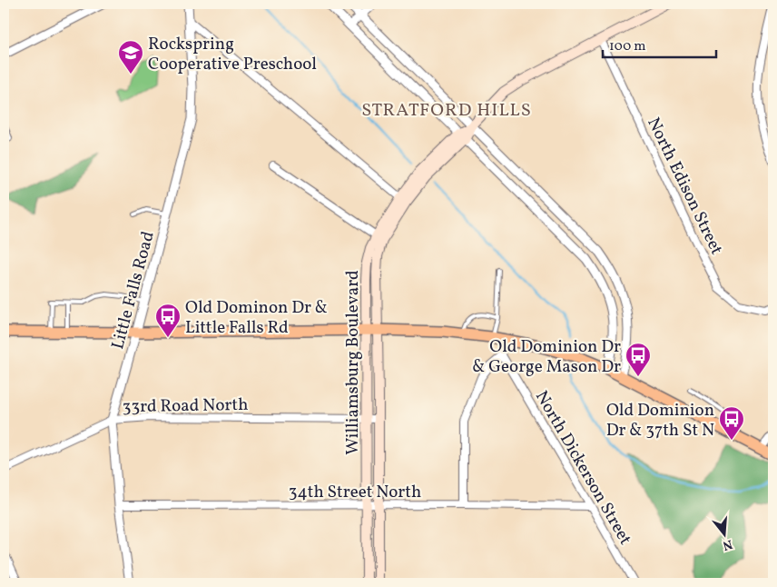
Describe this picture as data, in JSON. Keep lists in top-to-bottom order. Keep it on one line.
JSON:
{"streets":{"main road":["Williamsburg Boulevard"],"street":["North Edison Street","Little Falls Road","33rd Road North","North Dickerson Street","34th Street North"]},"crossings":[["North Edison Street","Williamsburg Boulevard"],["Little Falls Road","33rd Road North"],["Little Falls Road","34th Street North"],["Williamsburg Boulevard","33rd Road North"],["Williamsburg Boulevard","34th Street North"],["North Dickerson Street","34th Street North"]],"districts":["STRATFORD HILLS"],"places":{"school or university":["Rockspring Cooperative Preschool"],"bus stop":["Old Dominon Dr & Little Falls Rd","Old Dominion Dr & George Mason Dr","Old Dominion Dr & 37th St N"]},"scale_bar":"100 m","north":"bottom"}
